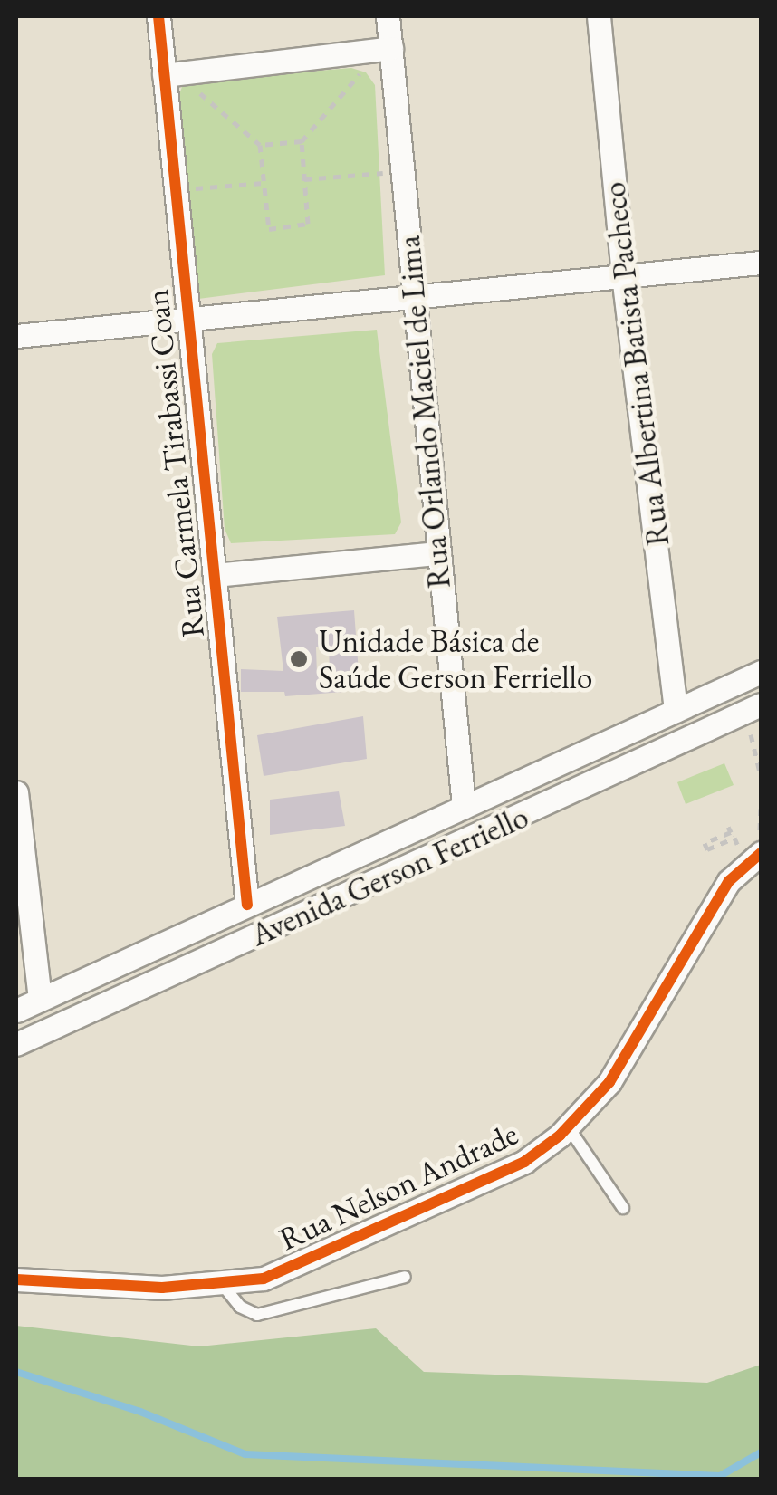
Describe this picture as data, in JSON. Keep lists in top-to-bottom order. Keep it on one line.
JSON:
{"streets":{"street":["Rua Albertina Batista Pacheco","Rua Orlando Maciel de Lima","Rua Carmela Tirabassi Coan","Avenida Gerson Ferriello","Rua Nelson Andrade"]},"crossings":[["Rua Albertina Batista Pacheco","Avenida Gerson Ferriello"],["Rua Orlando Maciel de Lima","Avenida Gerson Ferriello"],["Rua Carmela Tirabassi Coan","Avenida Gerson Ferriello"]],"places":["Unidade Básica de Saúde Gerson Ferriello"]}
